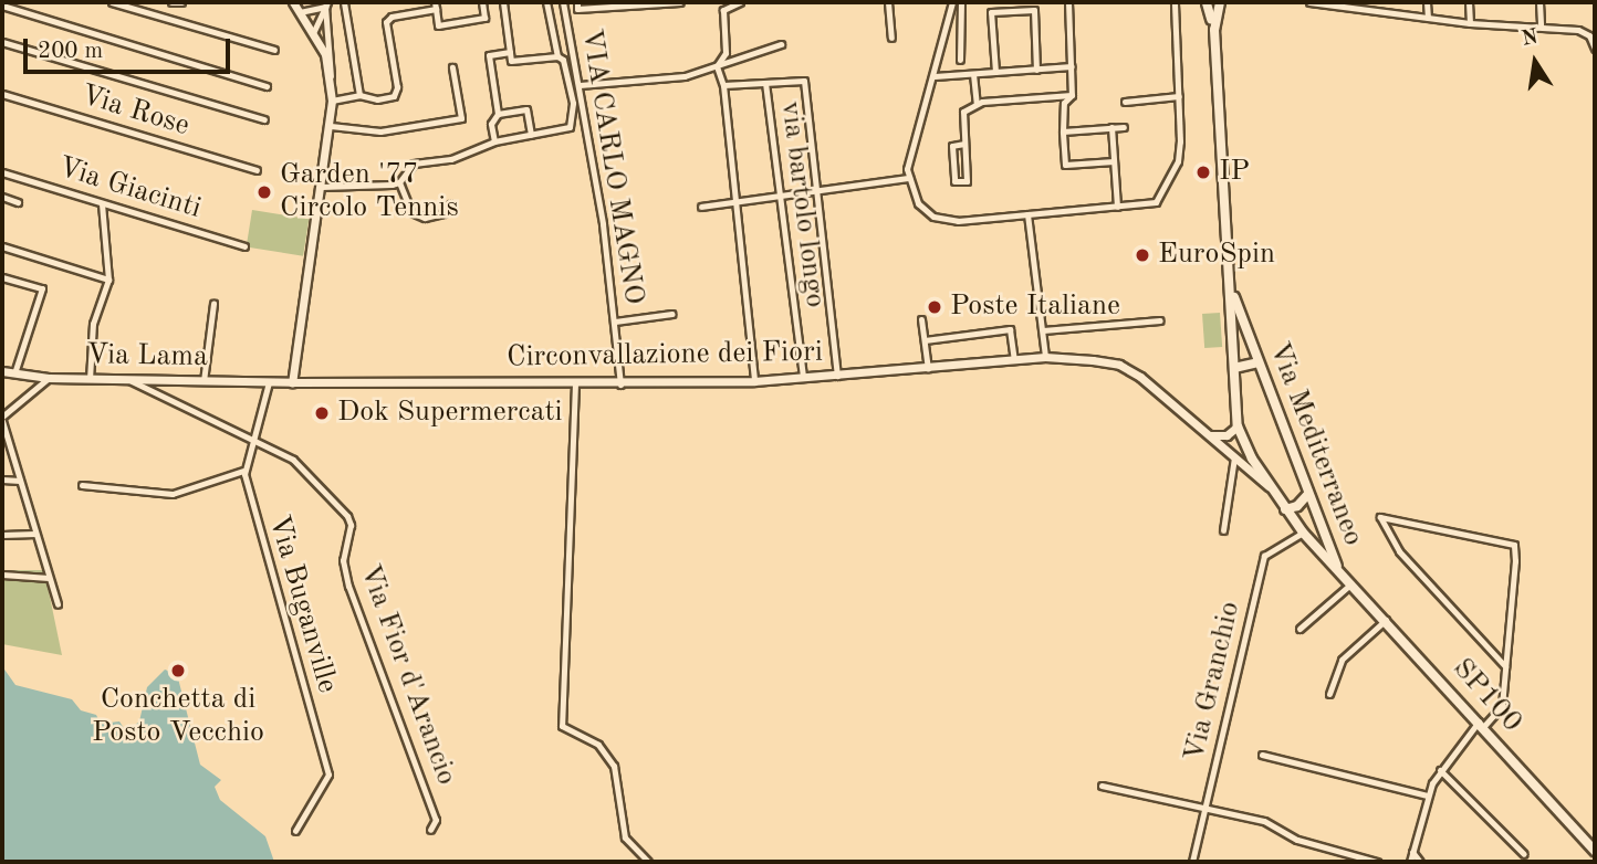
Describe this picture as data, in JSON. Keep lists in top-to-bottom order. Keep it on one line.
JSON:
{"streets":{"main road":["Via Mediterraneo","SP100"],"street":["Via Rose","VIA CARLO MAGNO","Via Giacinti","via bartolo longo","Circonvallazione dei Fiori","Via Lama","Via Buganville","Via Fior d'Arancio","Via Granchio"]},"crossings":[["VIA CARLO MAGNO","Circonvallazione dei Fiori"],["via bartolo longo","Circonvallazione dei Fiori"],["Circonvallazione dei Fiori","Via Lama"],["Circonvallazione dei Fiori","Via Mediterraneo"],["Via Lama","Via Fior d'Arancio"],["Via Mediterraneo","Via Granchio"],["Via Mediterraneo","SP100"]],"places":["IP","Garden '77 Circolo Tennis","EuroSpin","Poste Italiane","Dok Supermercati","Conchetta di Posto Vecchio"],"scale_bar":"200 m","north":"top"}
